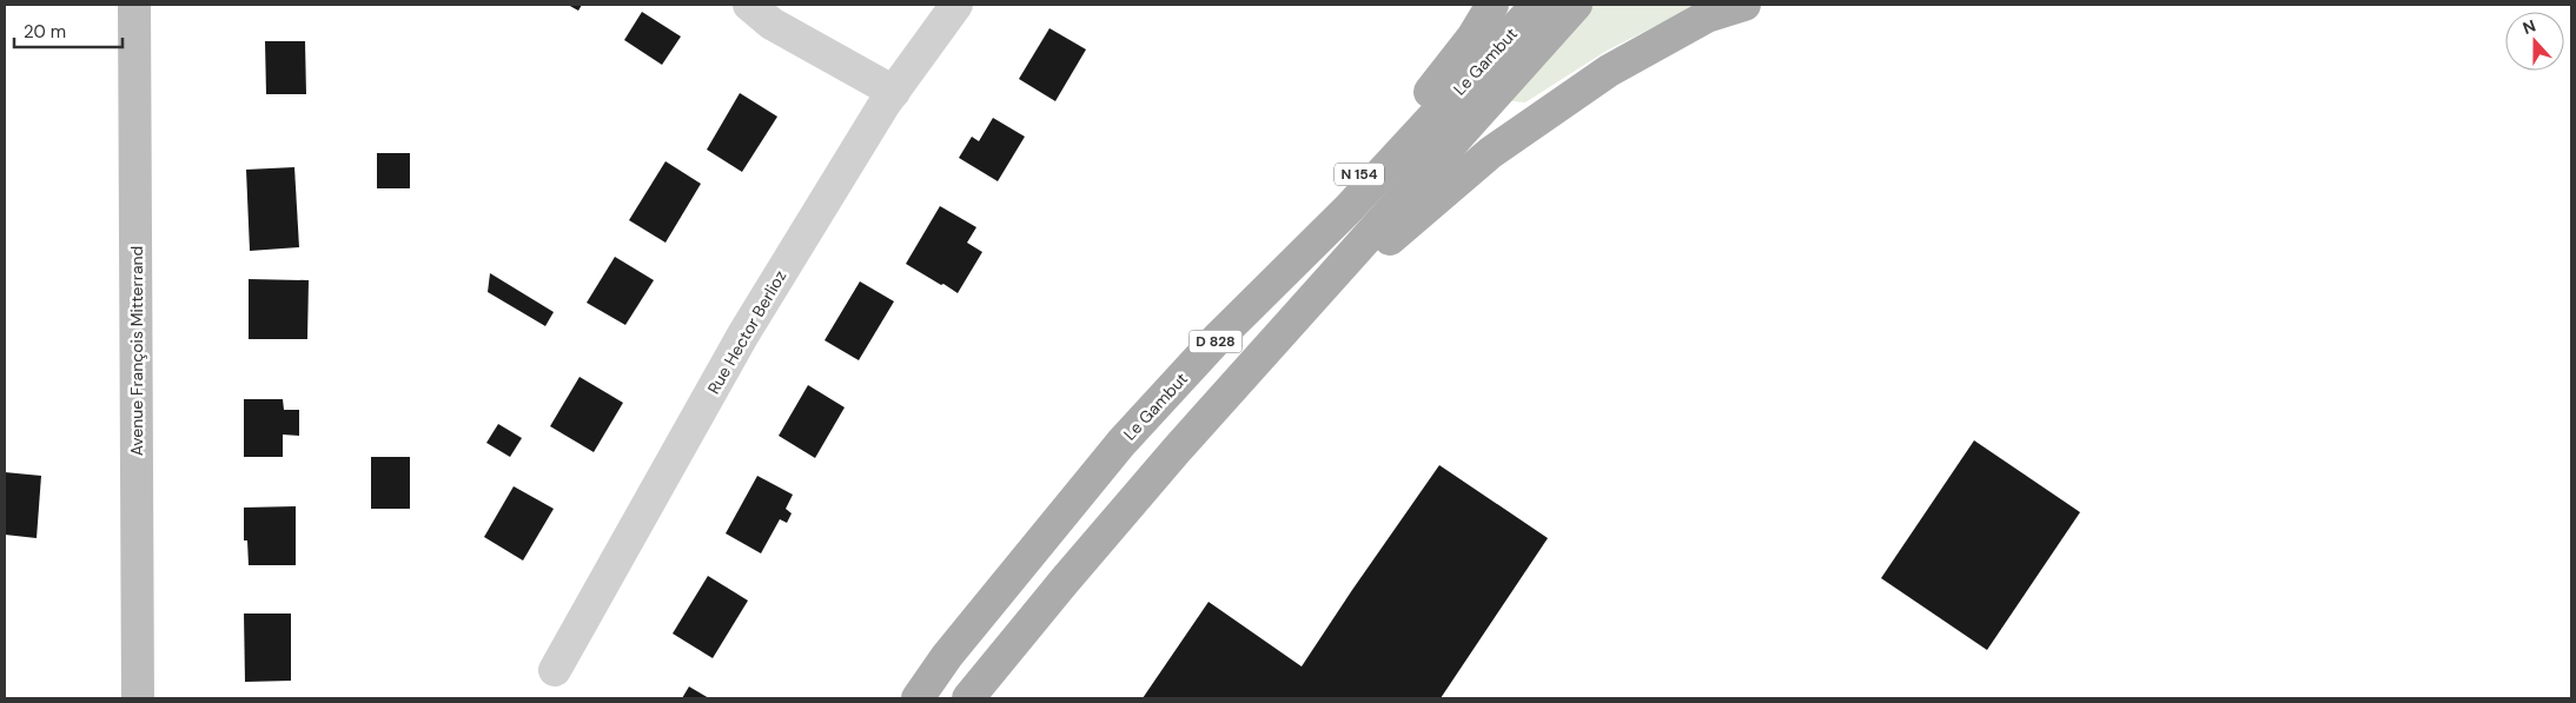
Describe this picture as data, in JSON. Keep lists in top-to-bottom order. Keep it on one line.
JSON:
{"streets":{"main road":["Le Gambut","N 154","D 828","Avenue François Mitterrand"],"street":["Rue Hector Berlioz"]},"crossings":[["Le Gambut","N 154"]],"scale_bar":"20 m","north":"top"}
